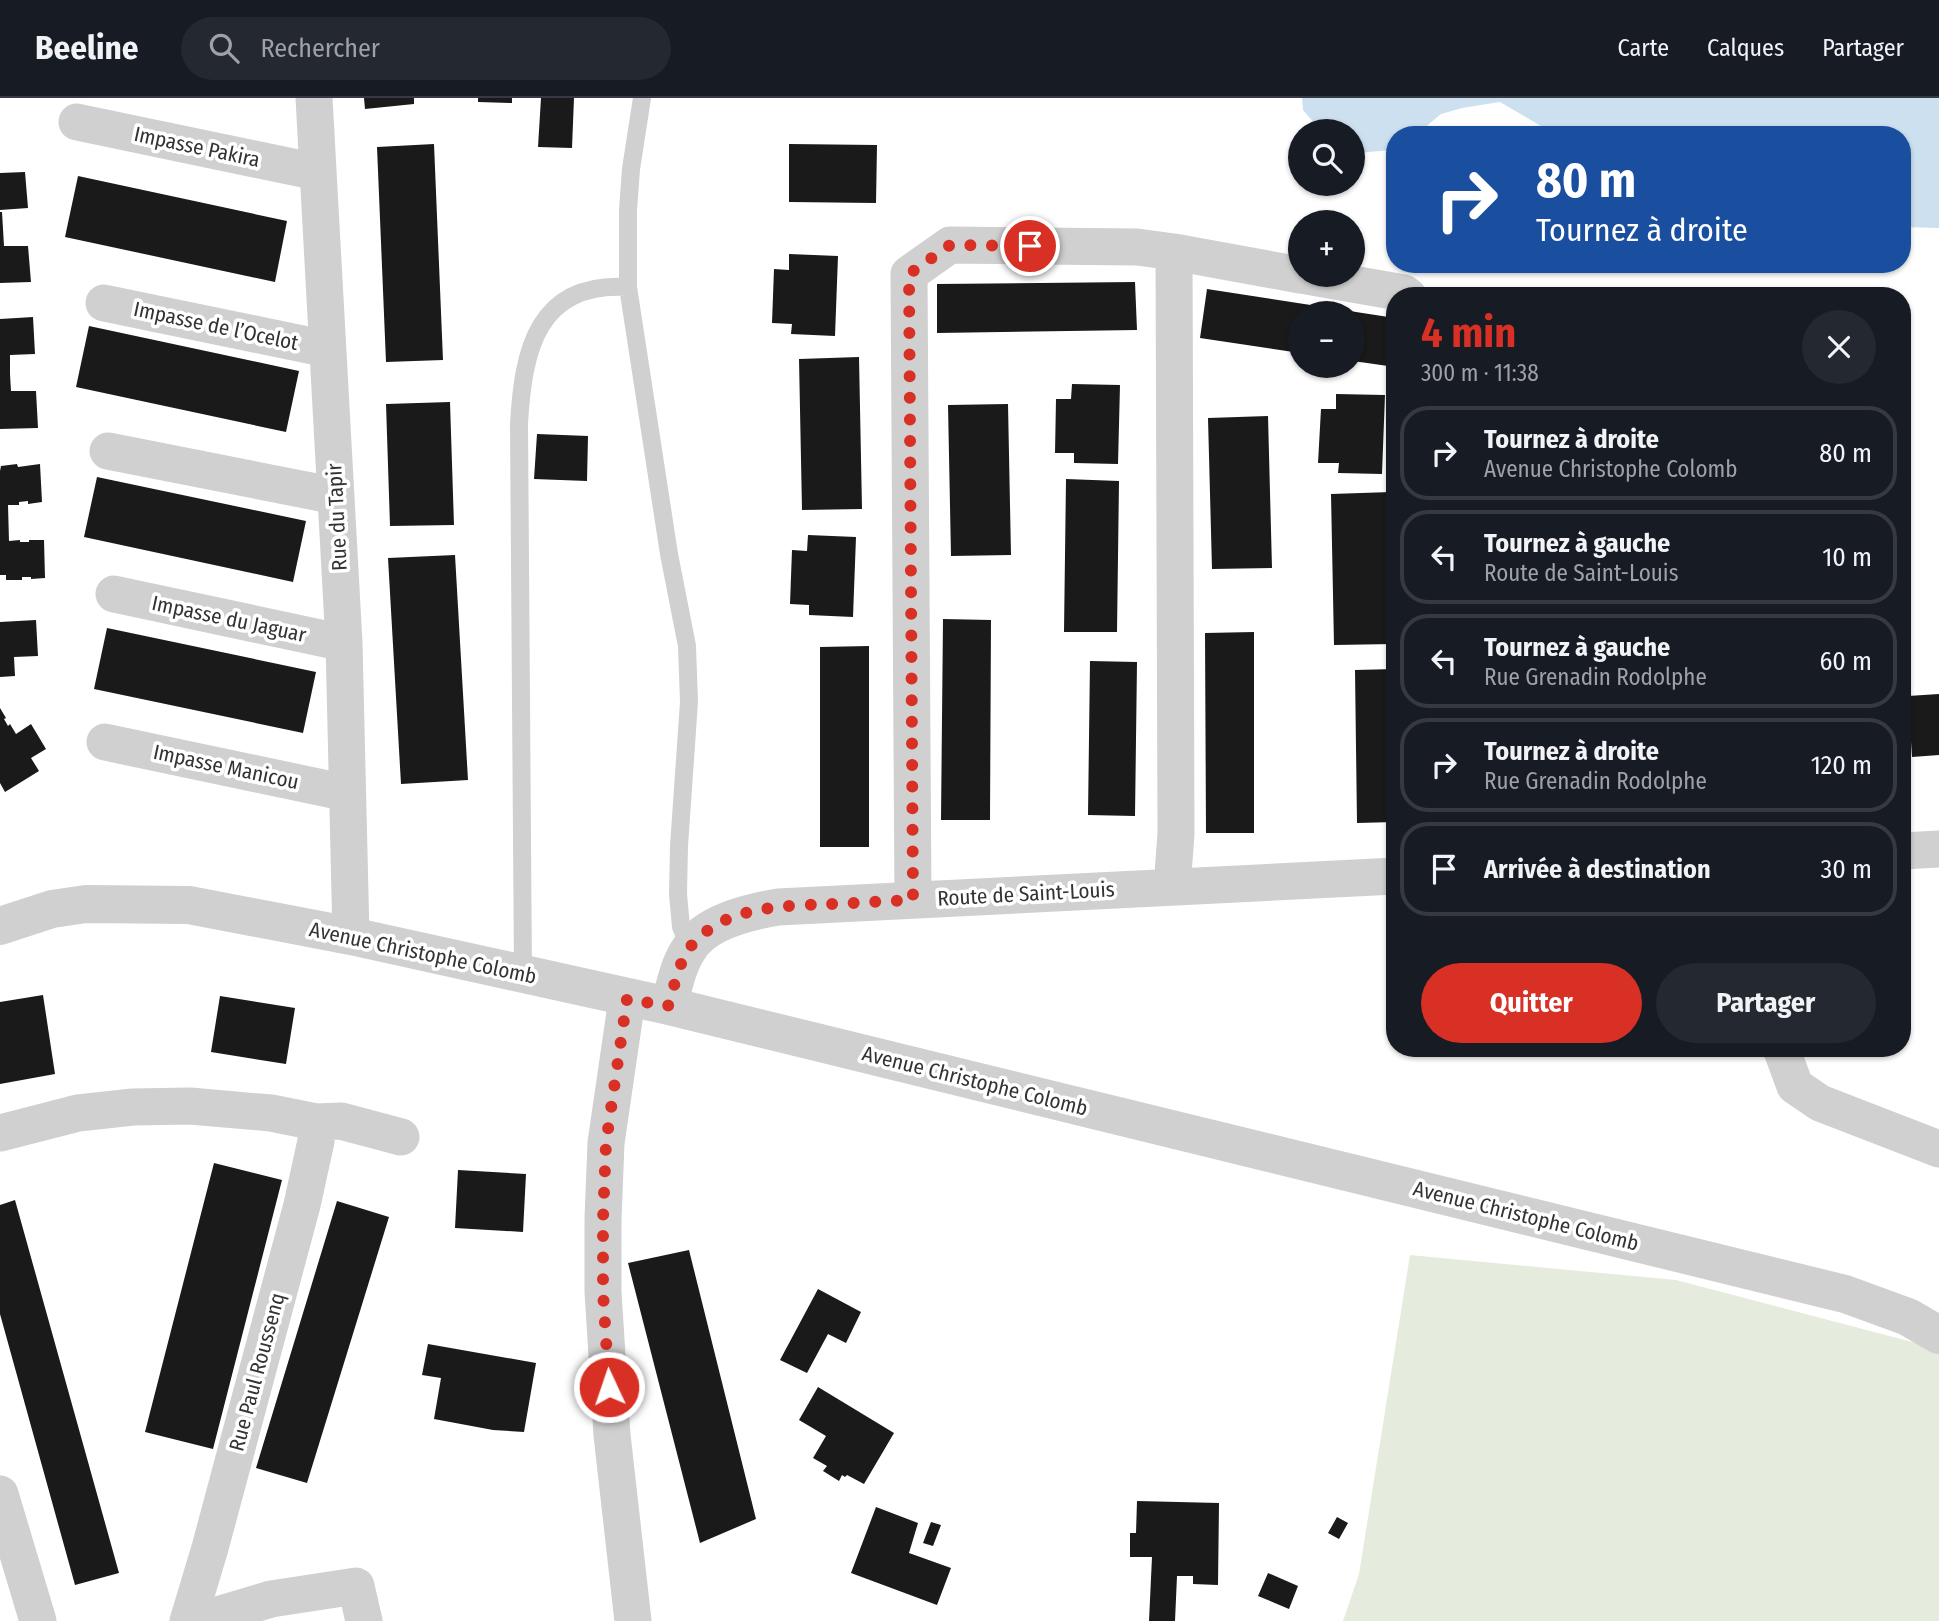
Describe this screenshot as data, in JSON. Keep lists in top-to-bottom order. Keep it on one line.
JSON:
{"streets":{"street":["Impasse Pakira","Impasse de l’Ocelot","Rue du Tapir","Impasse du Jaguar","Impasse Manicou","Route de Saint-Louis","Avenue Christophe Colomb","Rue Paul Roussenq"]},"crossings":[["Impasse Pakira","Rue du Tapir"],["Impasse de l’Ocelot","Rue du Tapir"],["Rue du Tapir","Impasse du Jaguar"],["Rue du Tapir","Impasse Manicou"],["Rue du Tapir","Avenue Christophe Colomb"],["Route de Saint-Louis","Avenue Christophe Colomb"]],"page":{"header":"Beeline","search":"Rechercher","nav":["Carte","Calques","Partager"],"map_buttons":["+","−"],"turn":["80 m","Tournez à droite"],"heading":["4 min","300 m · 11:38"],"list":[{"name":"Tournez à droite","note":"Avenue Christophe Colomb","value":"80 m"},{"name":"Tournez à gauche","note":"Route de Saint-Louis","value":"10 m"},{"name":"Tournez à gauche","note":"Rue Grenadin Rodolphe","value":"60 m"},{"name":"Tournez à droite","note":"Rue Grenadin Rodolphe","value":"120 m"},{"name":"Arrivée à destination","value":"30 m"}],"buttons":["Quitter","Partager"]}}
